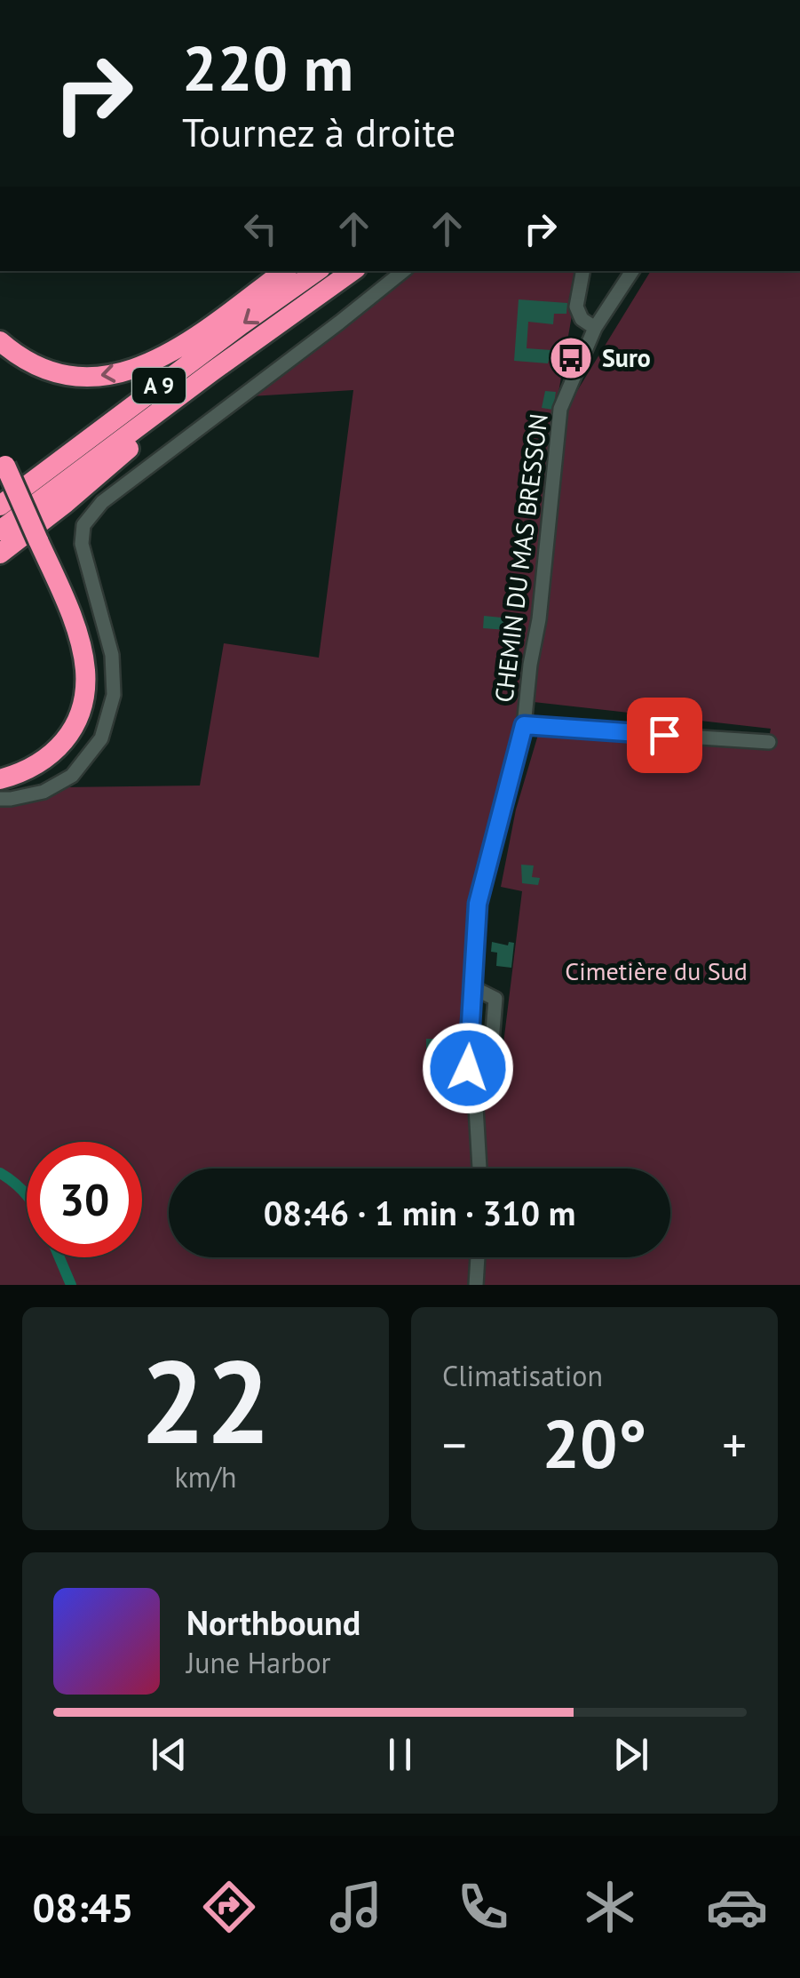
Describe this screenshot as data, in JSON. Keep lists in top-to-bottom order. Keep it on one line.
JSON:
{"streets":{"highway":["A 9"],"street":["CHEMIN DU MAS BRESSON"]},"parks":["Cimetière du Sud"],"places":{"bus stop":["Suro"]},"page":{"turn":["220 m","Tournez à droite"],"limit":"30","trip":"08:46 · 1 min · 310 m","tile":[["22","km/h"],"Climatisation"],"heat":["−","20°","+"],"song":["Northbound","June Harbor"],"tabs":"08:45"}}
